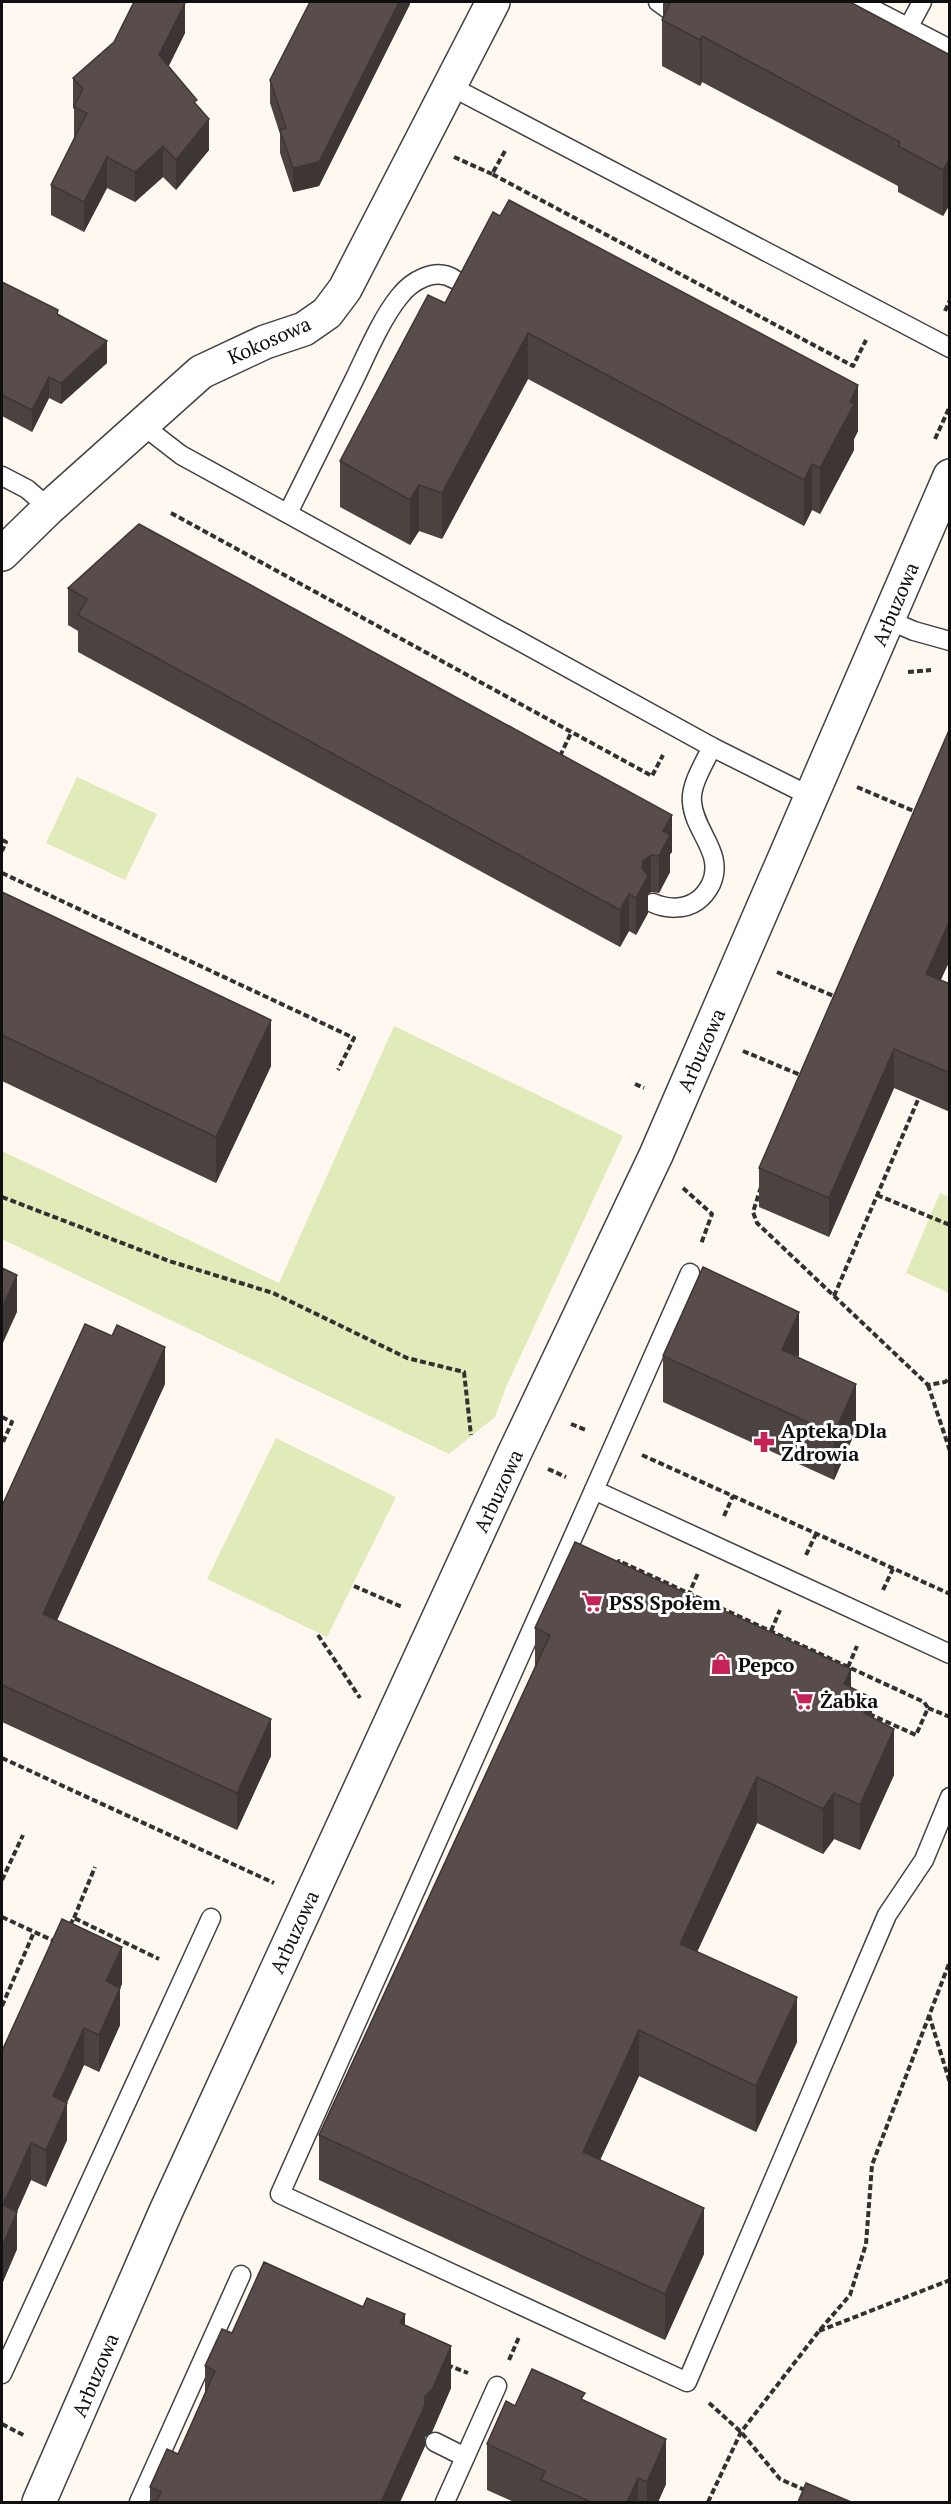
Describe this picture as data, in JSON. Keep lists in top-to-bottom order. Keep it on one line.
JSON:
{"streets":{"street":["Kokosowa","Arbuzowa"]},"places":{"pharmacy":["Apteka Dla Zdrowia"],"supermarket":["PSS Społem","Żabka"],"shop":["Pepco"]}}
